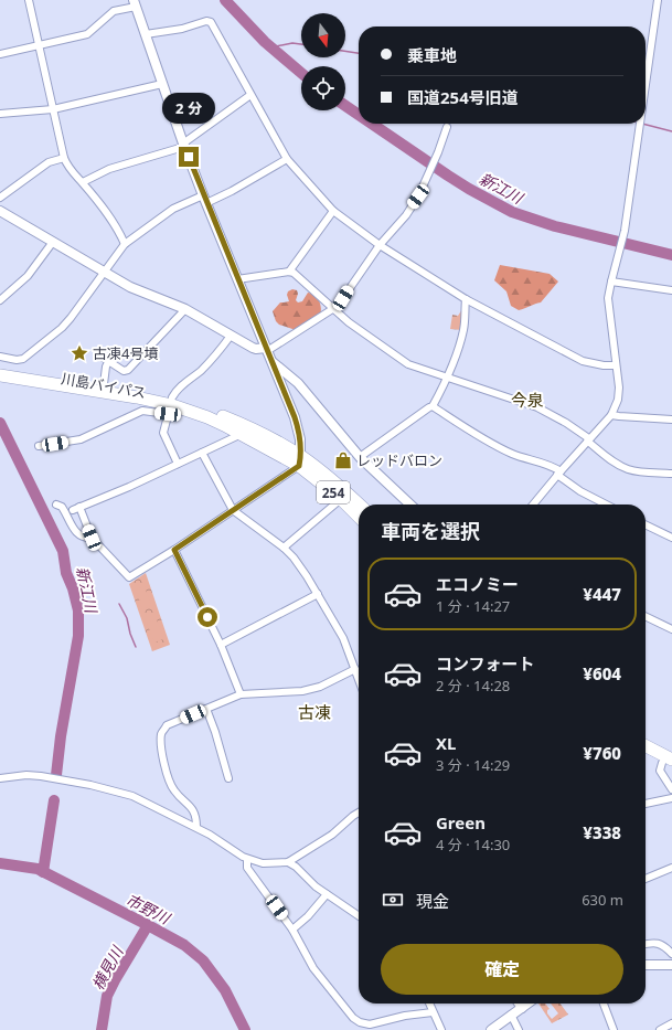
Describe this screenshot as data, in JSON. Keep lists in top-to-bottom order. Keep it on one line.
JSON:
{"streets":{"highway":["川島バイパス","254"]},"crossings":[["川島バイパス","254"]],"districts":["今泉","古凍"],"water":["新江川","市野川","横見川"],"places":{"place":["古凍4号墳"],"shop":["レッドバロン"]},"north":"bottom","page":{"banner":["乗車地","国道254号旧道"],"bubble":"2 分","heading":"車両を選択","list":[{"name":"エコノミー","note":"1 分 · 14:27","value":"¥447"},{"name":"コンフォート","note":"2 分 · 14:28","value":"¥604"},{"name":"XL","note":"3 分 · 14:29","value":"¥760"},{"name":"Green","note":"4 分 · 14:30","value":"¥338"}],"pay":["現金","630 m"],"buttons":"確定"}}
